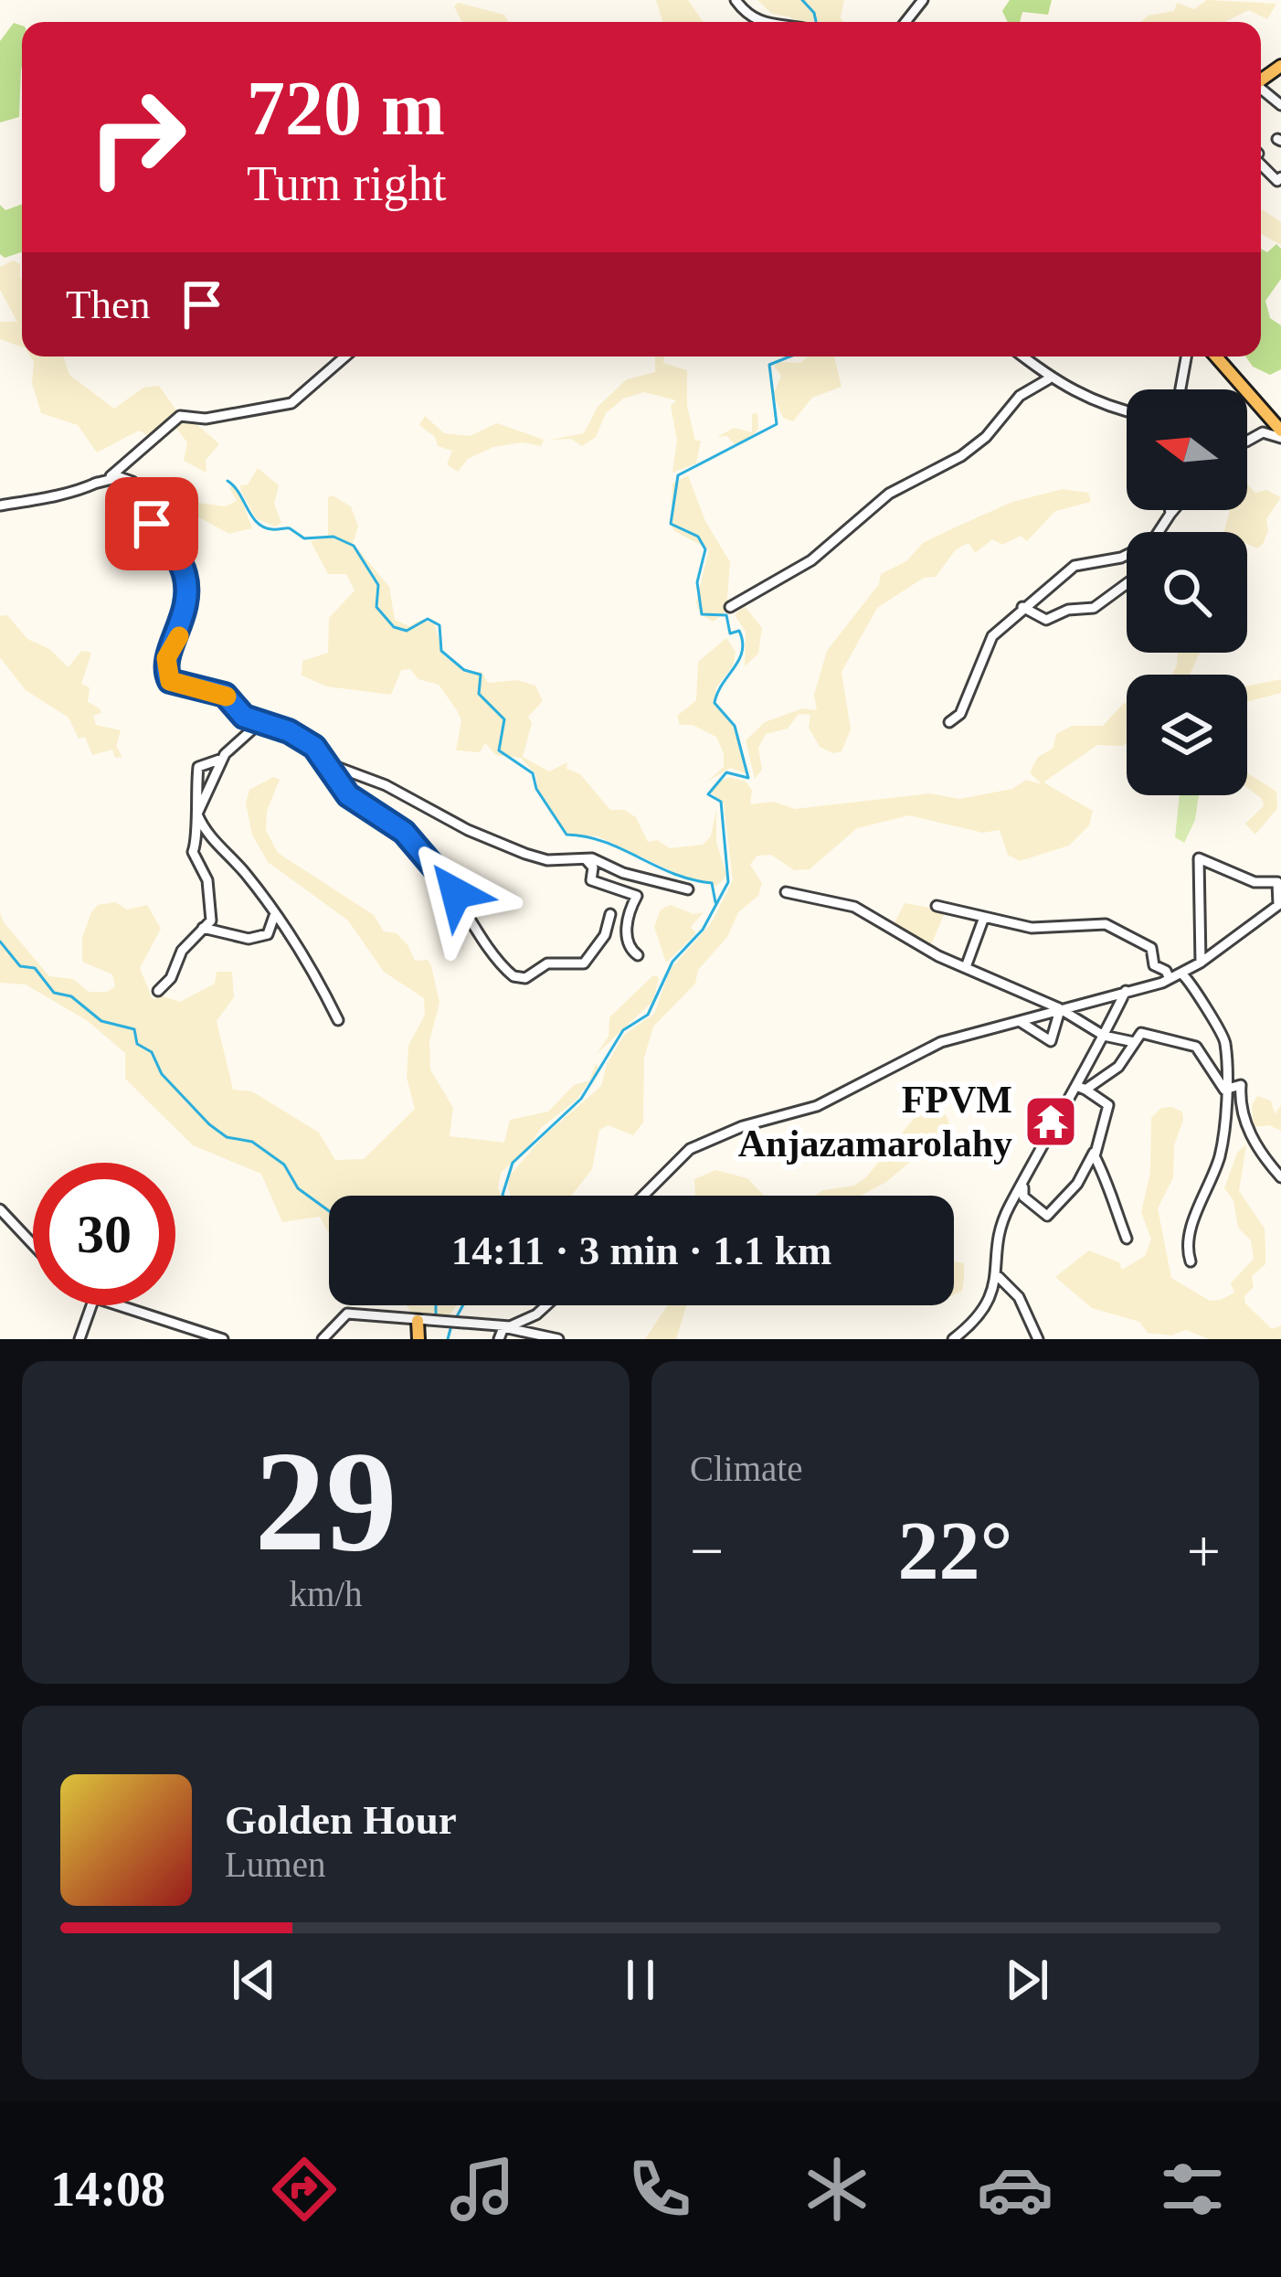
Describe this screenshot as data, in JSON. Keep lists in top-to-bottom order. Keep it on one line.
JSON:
{"places":{"temple":["FPVM Anjazamarolahy"]},"north":"left","page":{"turn":["720 m","Turn right"],"then":"Then","limit":"30","trip":"14:11 · 3 min · 1.1 km","tile":[["29","km/h"],"Climate"],"heat":["−","22°","+"],"song":["Golden Hour","Lumen"],"tabs":"14:08"}}
